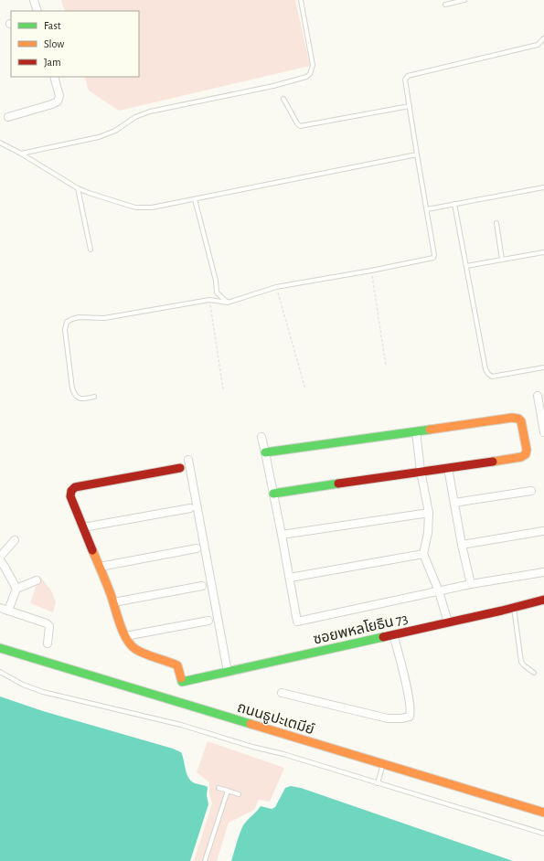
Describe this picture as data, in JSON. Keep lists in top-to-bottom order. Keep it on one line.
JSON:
{"streets":{"street":["ซอยพหลโยธิน 73","ถนนธูปะเตมีย์"]},"legend":["Fast","Slow","Jam"]}
